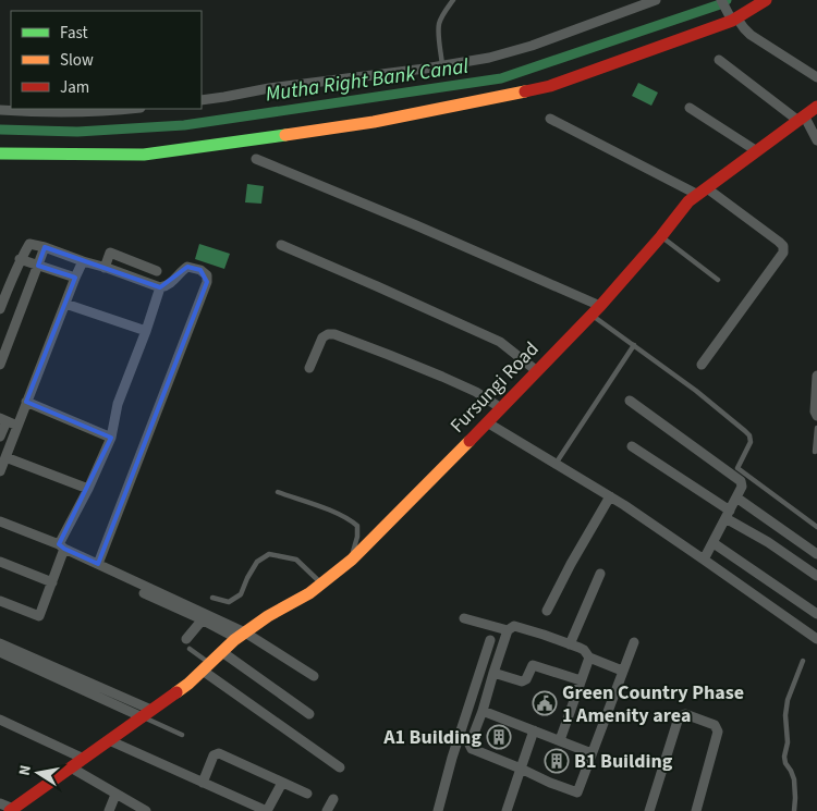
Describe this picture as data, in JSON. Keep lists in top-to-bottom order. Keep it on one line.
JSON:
{"streets":{"street":["Fursungi Road"]},"water":["Mutha Right Bank Canal"],"places":{"public building":["Green Country Phase 1 Amenity area"],"building":["A1 Building","B1 Building"]},"legend":["Fast","Slow","Jam"],"north":"left"}
